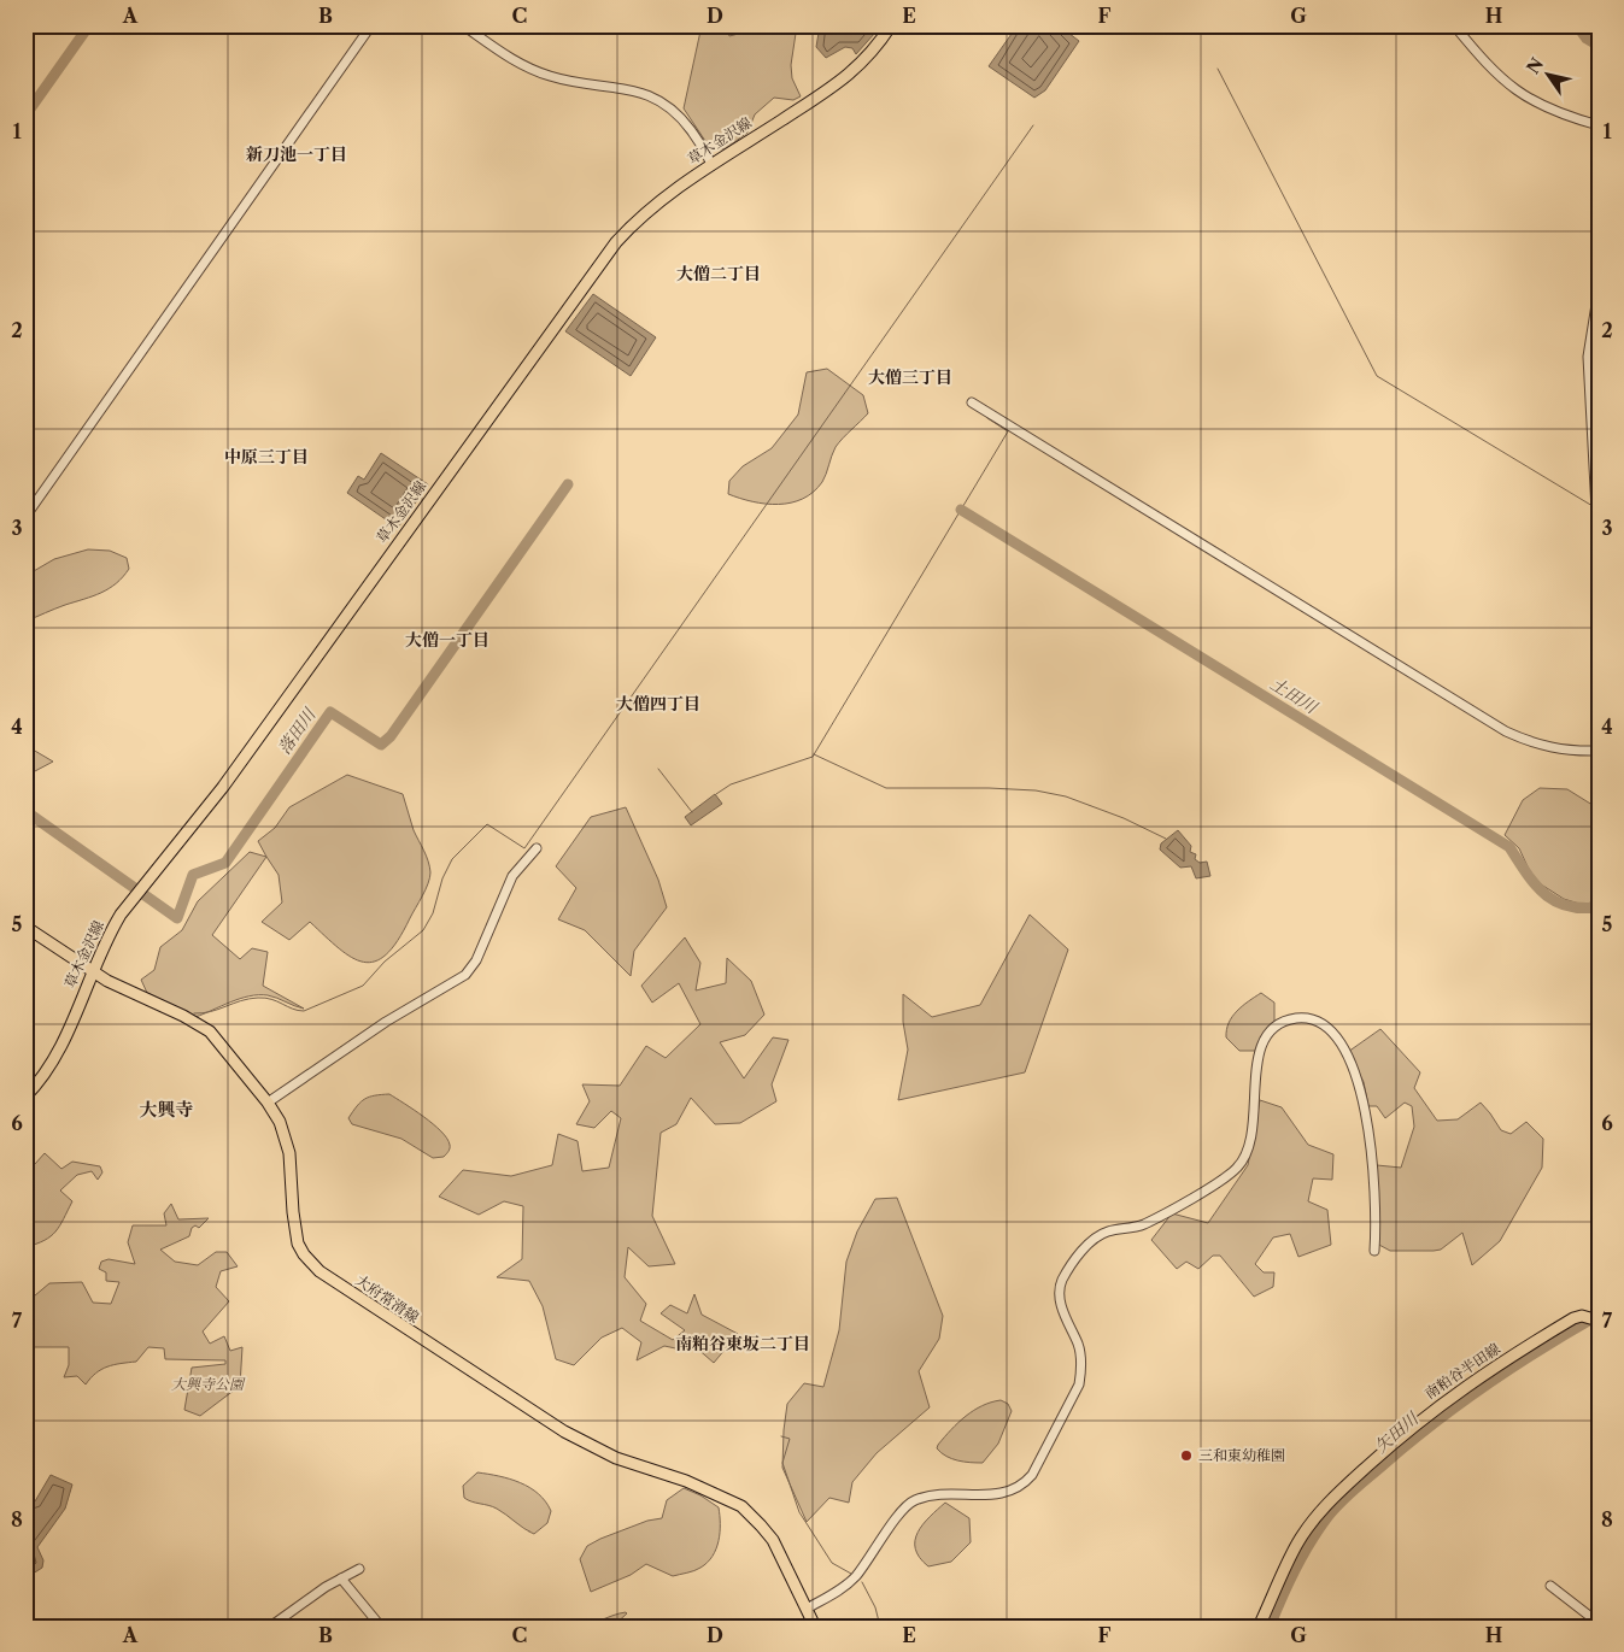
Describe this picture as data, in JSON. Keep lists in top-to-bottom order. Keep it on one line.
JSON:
{"streets":{"main road":["草木金沢線","大府常滑線","南粕谷半田線"]},"crossings":[["草木金沢線","大府常滑線"]],"districts":["新刀池一丁目","大僧二丁目","大僧三丁目","中原三丁目","大僧一丁目","大僧四丁目","大興寺","南粕谷東坂二丁目"],"water":["土田川","落田川","矢田川"],"parks":["大興寺公園"],"places":["三和東幼稚園"],"north":"top left","grid":{"columns":["A","B","C","D","E","F","G","H"],"rows":["1","2","3","4","5","6","7","8"]}}
